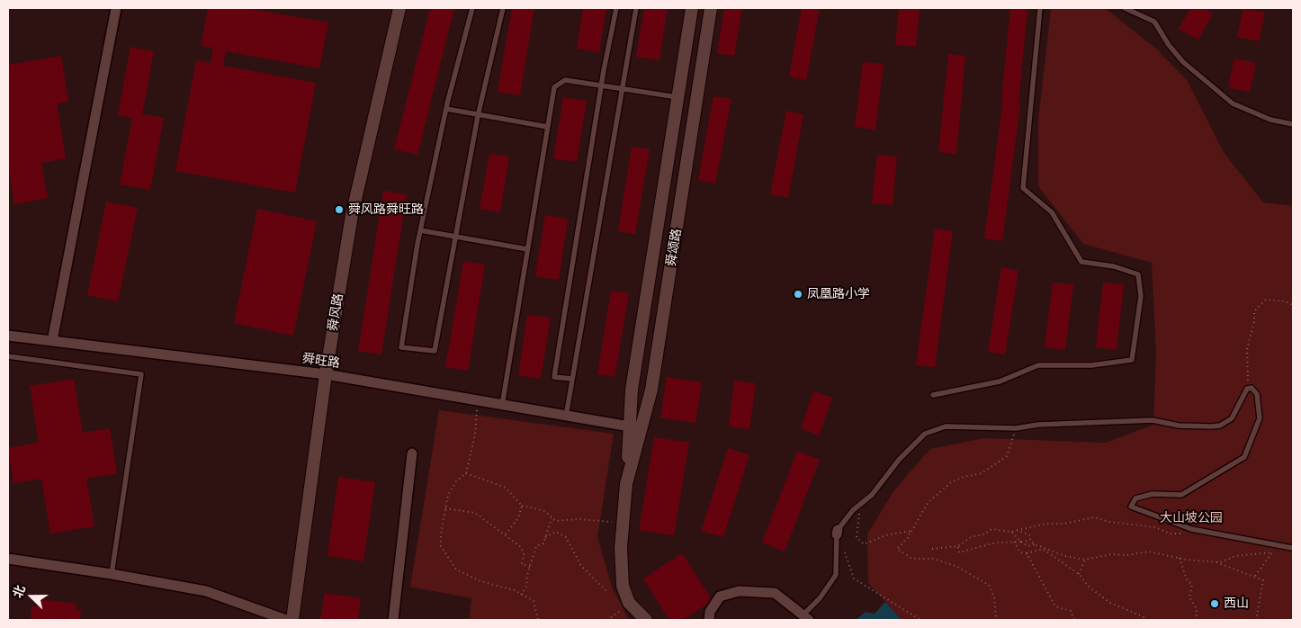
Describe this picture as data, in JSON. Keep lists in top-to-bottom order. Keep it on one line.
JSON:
{"streets":{"main road":["舜颂路","舜风路"],"street":["舜旺路"]},"crossings":[["舜颂路","舜旺路"],["舜风路","舜旺路"]],"parks":["大山坡公园"],"places":["舜风路舜旺路","凤凰路小学","西山"],"north":"left"}
